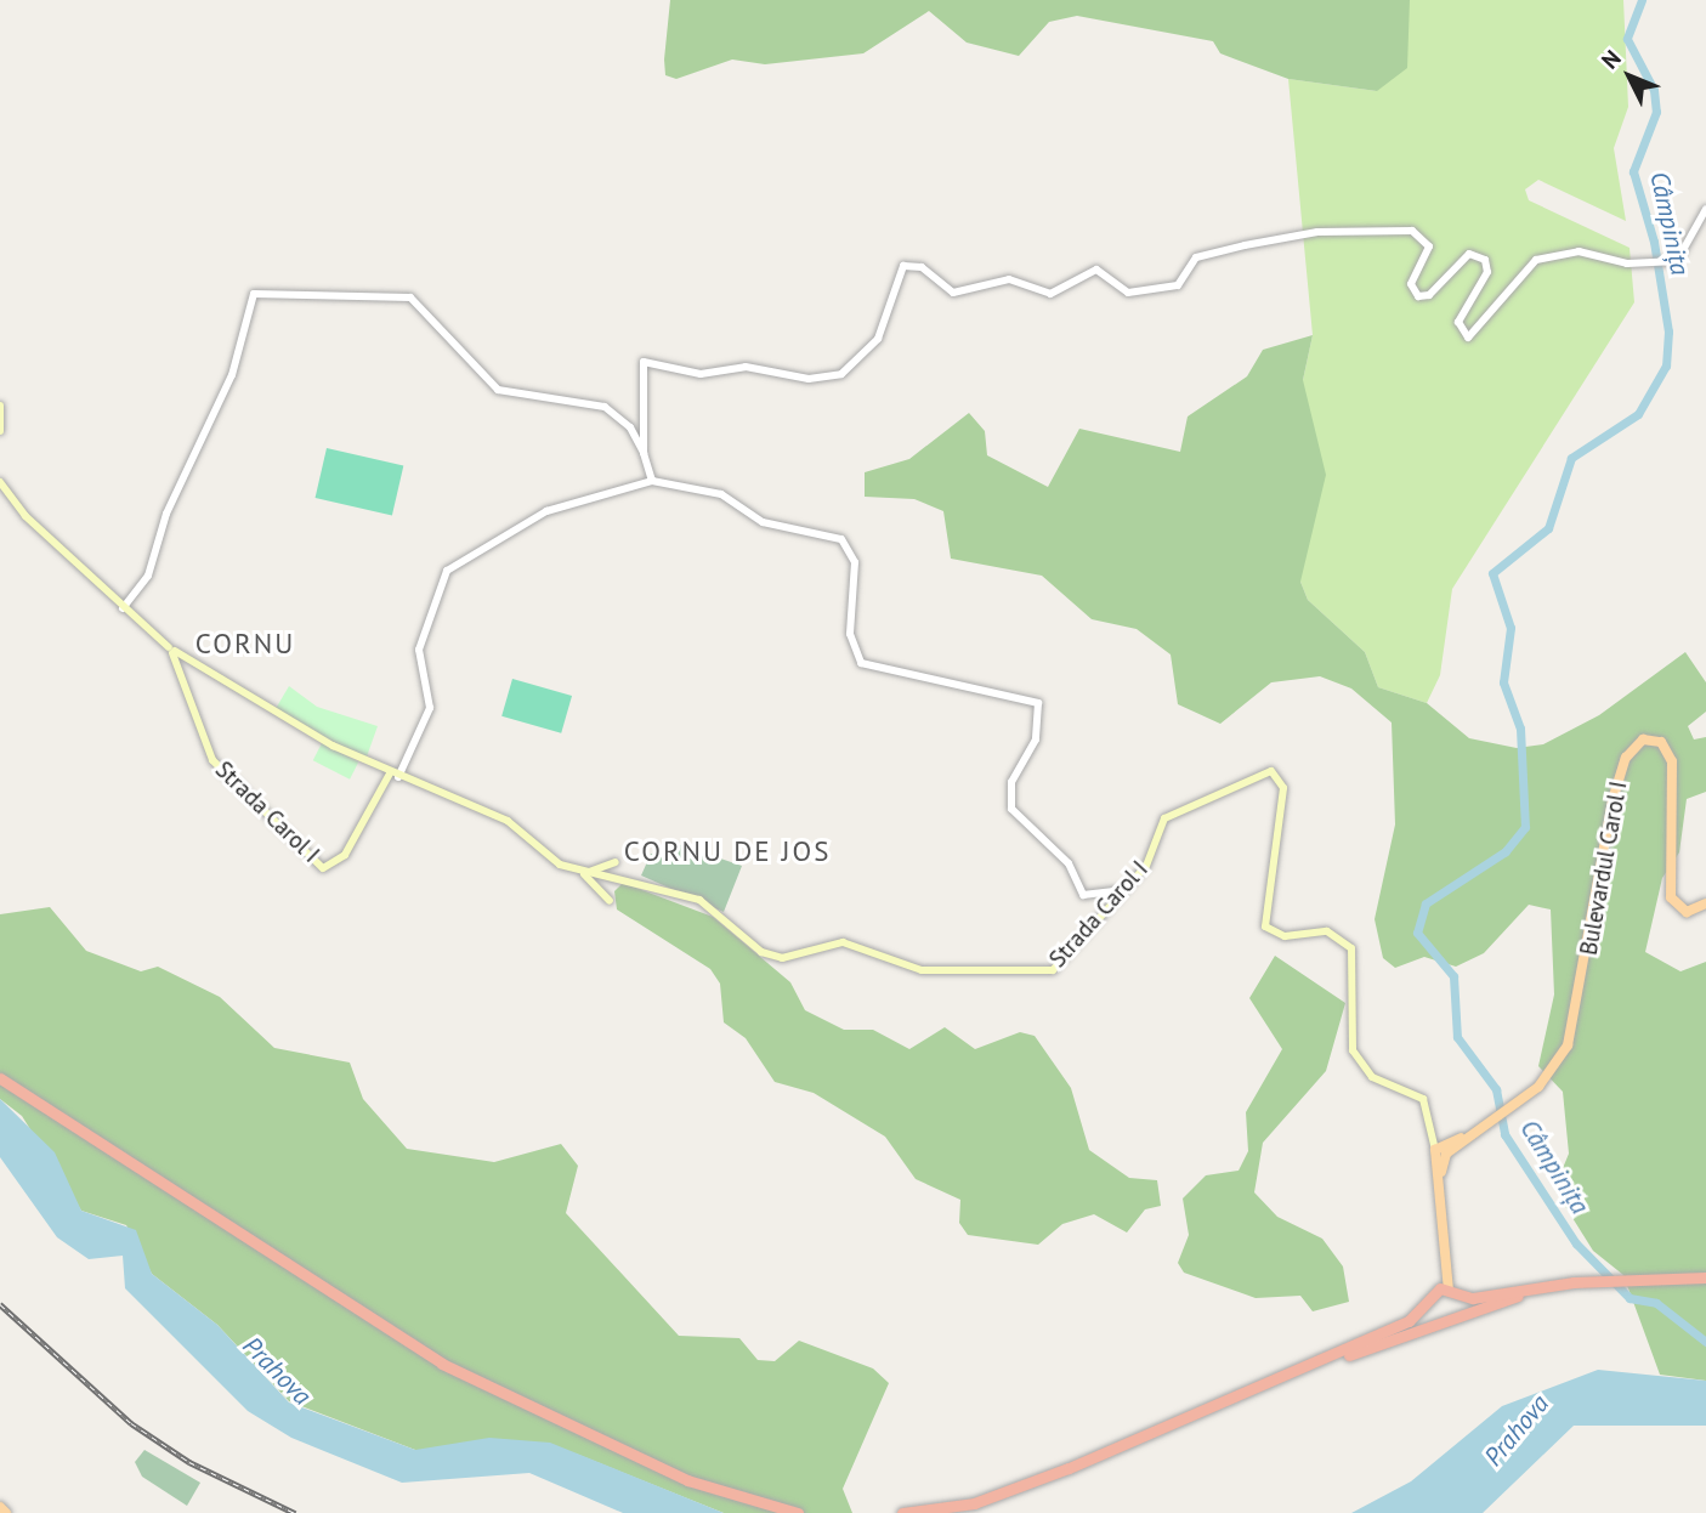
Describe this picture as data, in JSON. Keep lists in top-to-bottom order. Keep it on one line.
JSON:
{"streets":{"main road":["Strada Carol I","Bulevardul Carol I"]},"crossings":[["Strada Carol I","Bulevardul Carol I"]],"districts":["CORNU","CORNU DE JOS"],"water":["Câmpinița","Prahova"],"north":"top left"}
